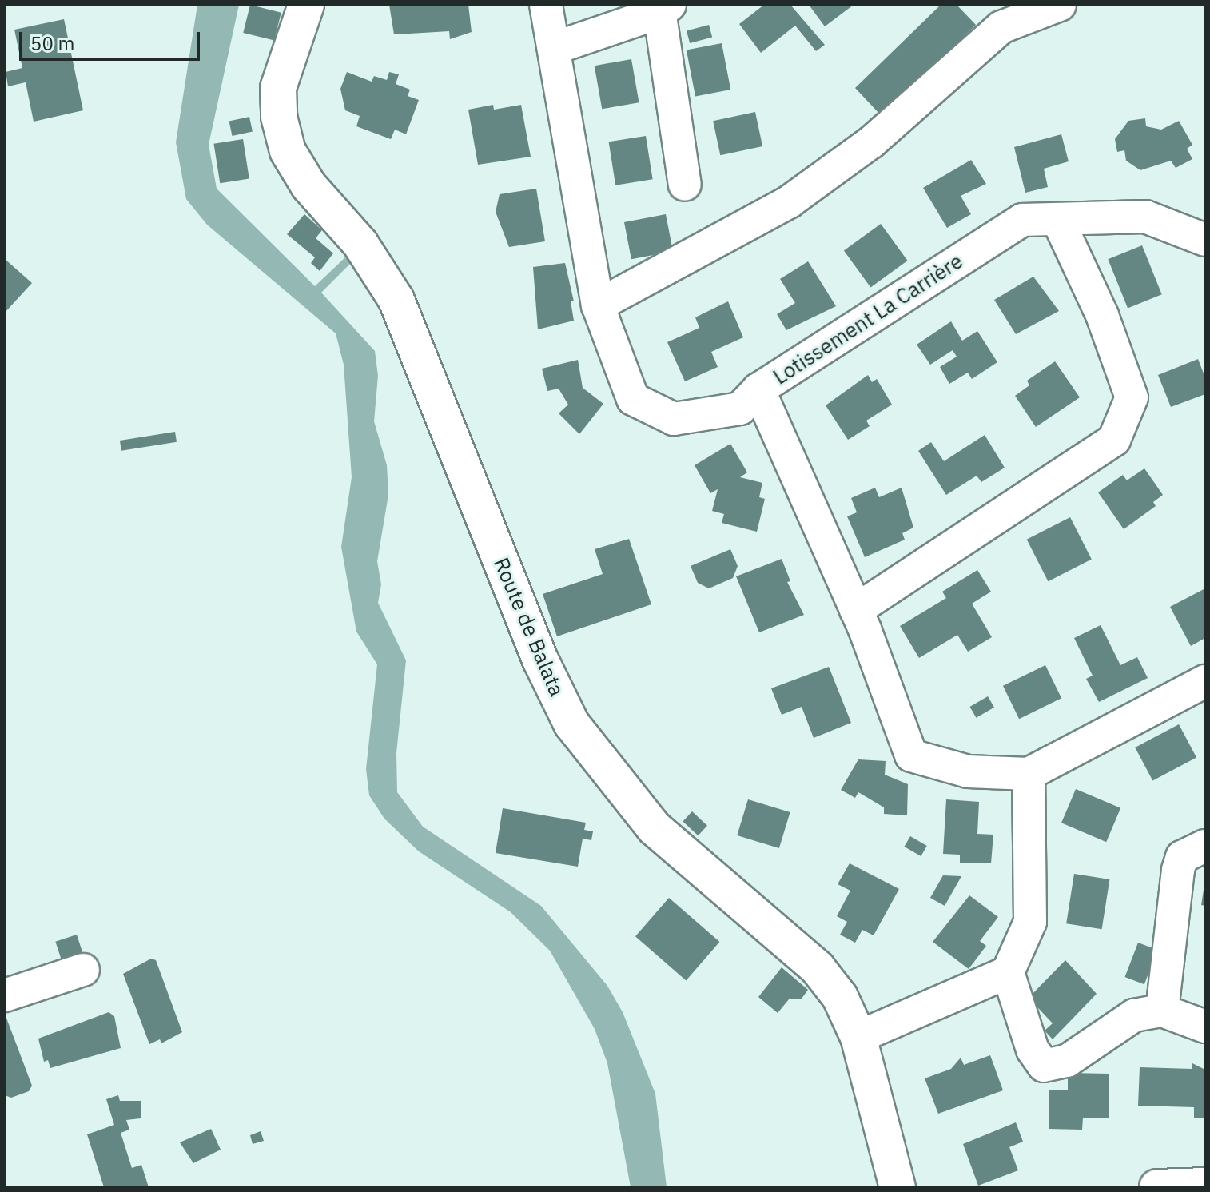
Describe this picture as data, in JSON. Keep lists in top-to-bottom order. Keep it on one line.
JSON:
{"streets":{"main road":["Route de Balata"],"street":["Lotissement La Carrière"]},"scale_bar":"50 m"}
